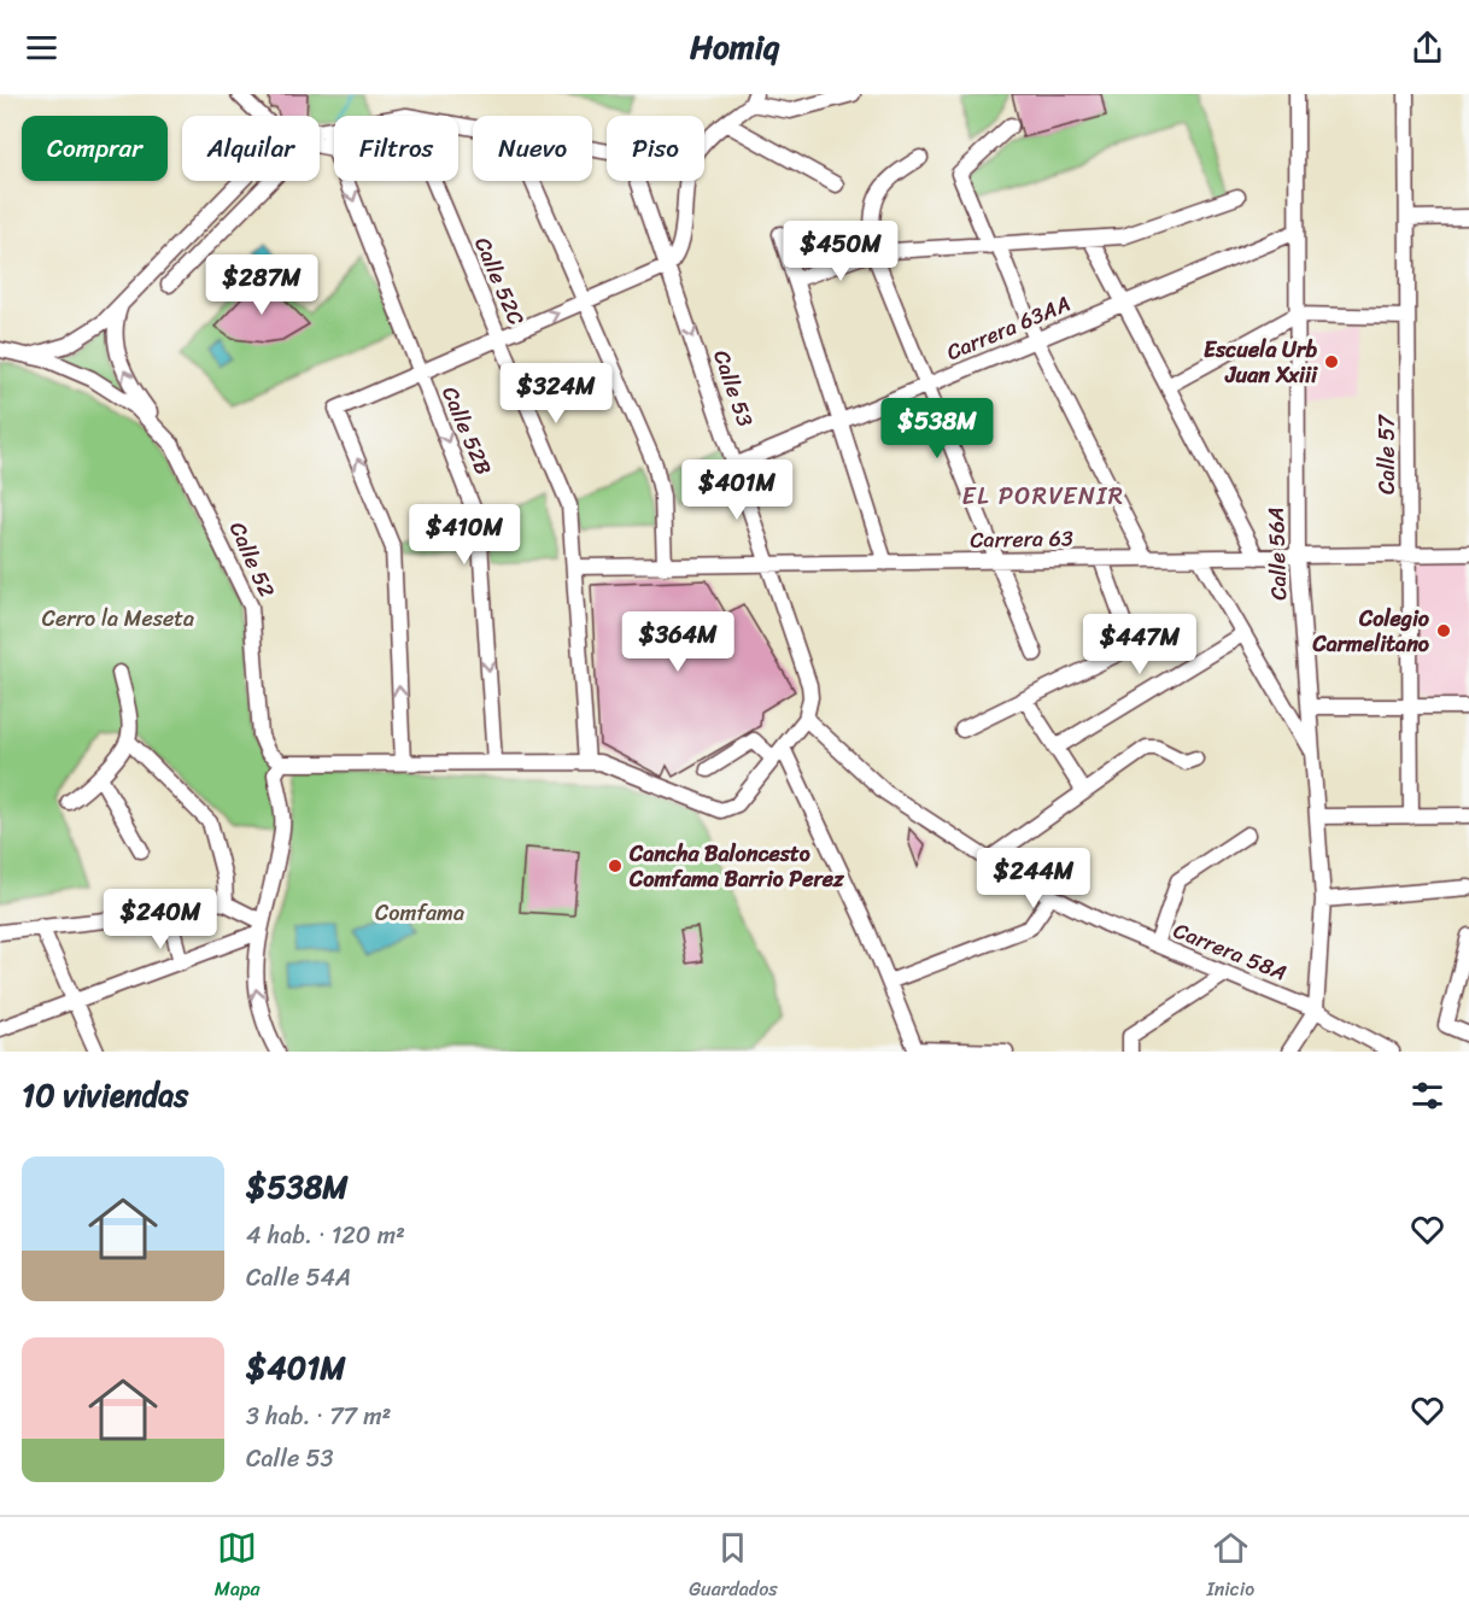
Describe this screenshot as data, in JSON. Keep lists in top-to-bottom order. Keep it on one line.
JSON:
{"streets":{"street":["Calle 52C","Carrera 63AA","Calle 53","Calle 52B","Calle 57","Carrera 63","Calle 56A","Calle 52","Carrera 58A"]},"crossings":[["Calle 52C","Carrera 63"],["Carrera 63AA","Calle 53"],["Carrera 63AA","Calle 56A"],["Calle 53","Carrera 63"],["Calle 53","Carrera 58A"],["Calle 57","Carrera 63"],["Carrera 63","Calle 56A"],["Calle 56A","Carrera 58A"]],"one_way":["Calle 52B"],"districts":["EL PORVENIR"],"parks":["Cerro la Meseta","Comfama"],"places":["Escuela Urb Juan Xxiii","Colegio Carmelitano","Cancha Baloncesto Comfama Barrio Perez"],"page":{"header":"Homiq","chip":["Comprar","Alquilar","Filtros","Nuevo","Piso"],"price":["$450M","$287M","$324M","$538M","$401M","$410M","$364M","$447M","$244M","$240M"],"heading":"10 viviendas","list":[{"name":"$538M","note":"4 hab. · 120 m² · Calle 54A"},{"name":"$401M","note":"3 hab. · 77 m² · Calle 53"}],"tabs":["Mapa","Guardados","Inicio"]}}
